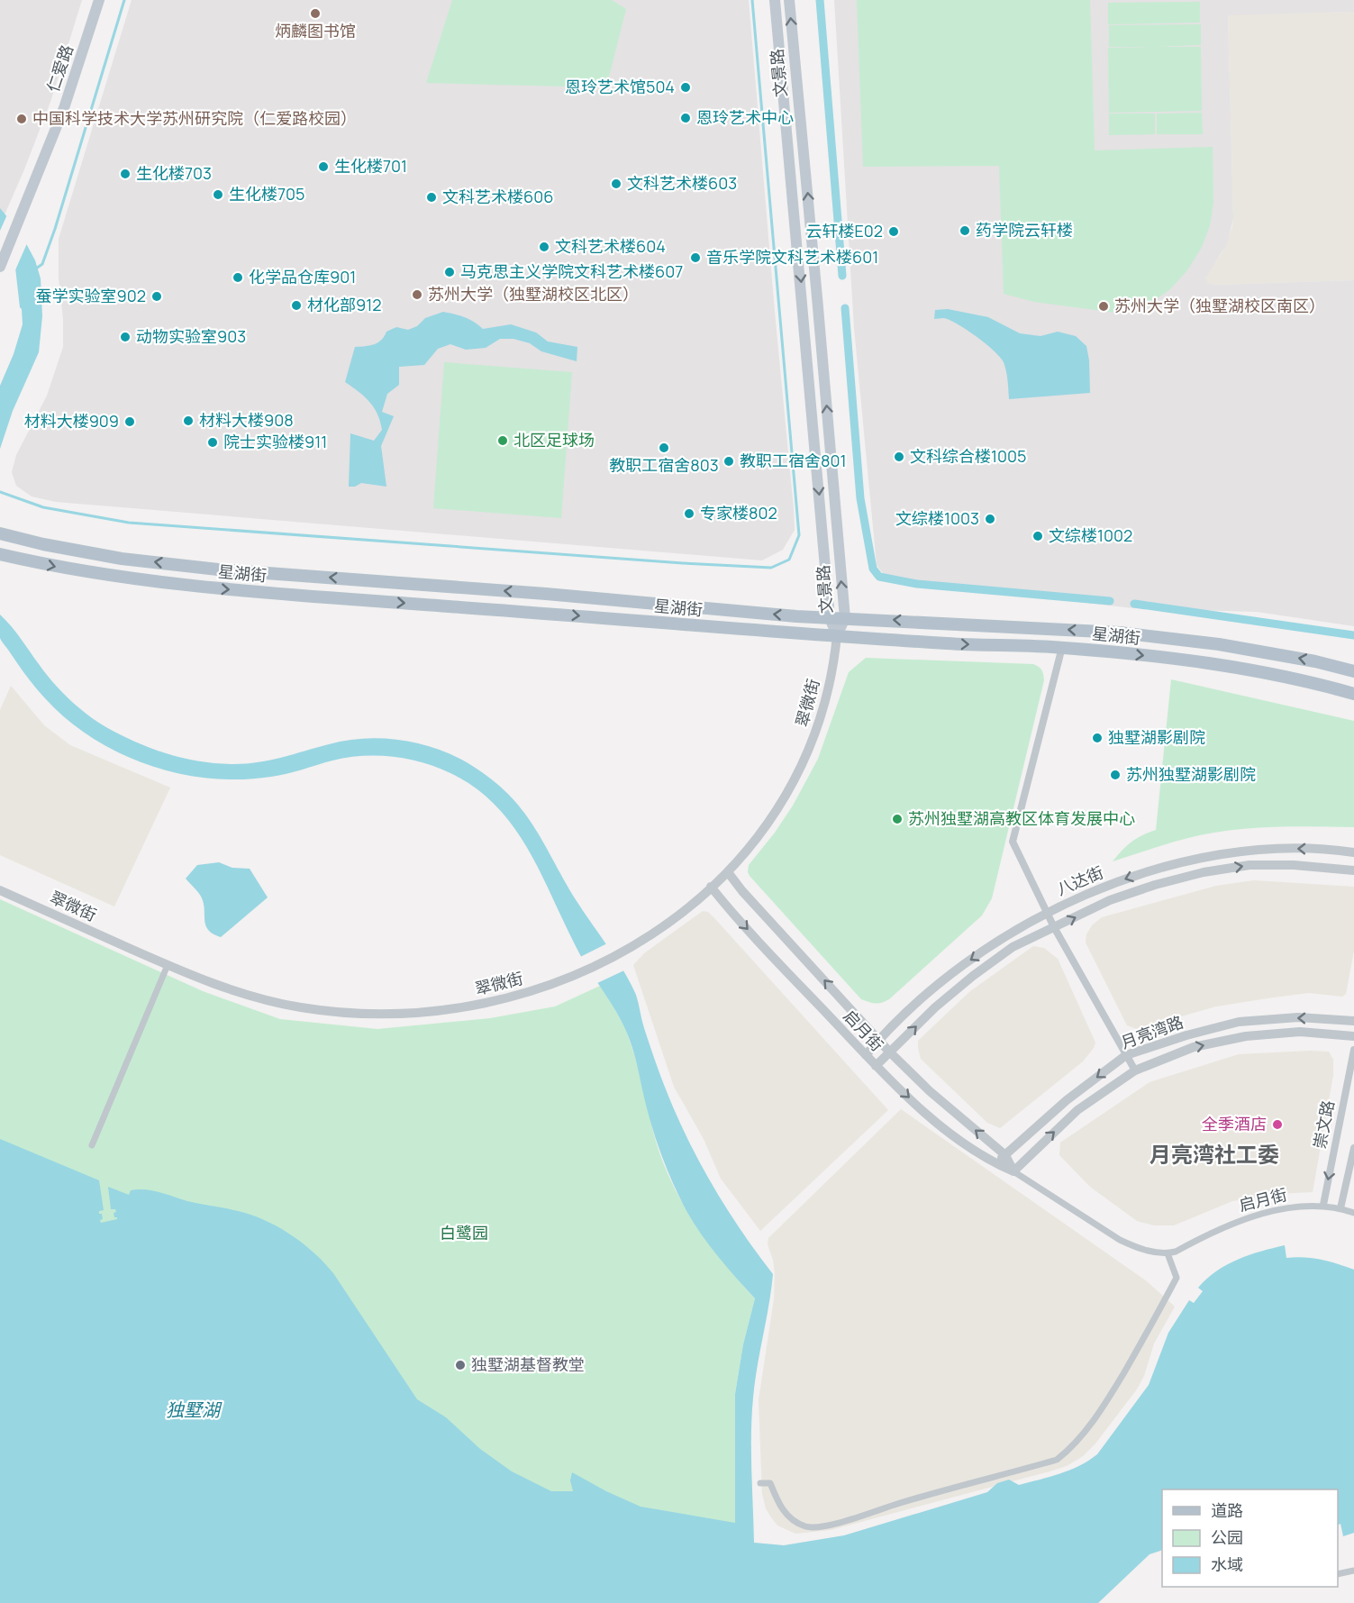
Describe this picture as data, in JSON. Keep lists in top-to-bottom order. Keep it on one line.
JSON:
{"streets":{"main road":["仁爱路","文景路","星湖街"],"street":["翠微街","八达街","启月街","月亮湾路","崇文路"]},"crossings":[["文景路","星湖街"],["文景路","翠微街"],["星湖街","翠微街"],["翠微街","启月街"],["八达街","启月街"],["启月街","月亮湾路"],["启月街","崇文路"]],"districts":["月亮湾社工委"],"water":["独墅湖"],"parks":["白鹭园"],"places":["炳麟图书馆","恩玲艺术馆504","恩玲艺术中心","中国科学技术大学苏州研究院（仁爱路校园）","生化楼701","生化楼703","文科艺术楼603","生化楼705","文科艺术楼606","药学院云轩楼","云轩楼E02","文科艺术楼604","音乐学院文科艺术楼601","马克思主义学院文科艺术楼607","化学品仓库901","苏州大学（独墅湖校区北区）","蚕学实验室902","材化部912","苏州大学（独墅湖校区南区）","动物实验室903","材料大楼908","材料大楼909","北区足球场","院士实验楼911","教职工宿舍803","文科综合楼1005","教职工宿舍801","专家楼802","文综楼1003","文综楼1002","独墅湖影剧院","苏州独墅湖影剧院","苏州独墅湖高教区体育发展中心","全季酒店","独墅湖基督教堂"],"legend":["道路","公园","水域"]}
